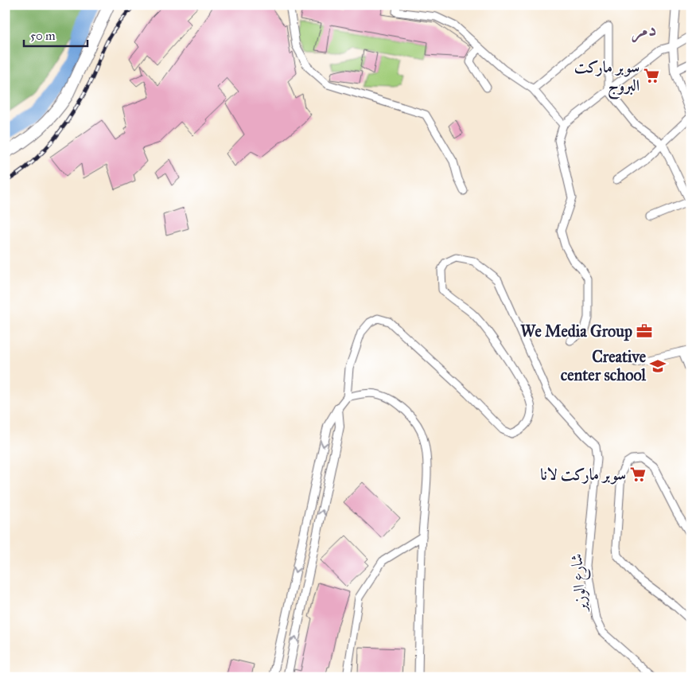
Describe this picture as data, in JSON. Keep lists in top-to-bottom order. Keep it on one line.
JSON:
{"streets":{"street":["شارع الوزير"]},"districts":["دمر"],"places":{"supermarket":["سوبر ماركت البروج","سوبر ماركت لانا"],"office":["We Media Group"],"school or university":["Creative center school"]},"scale_bar":"50 m"}
